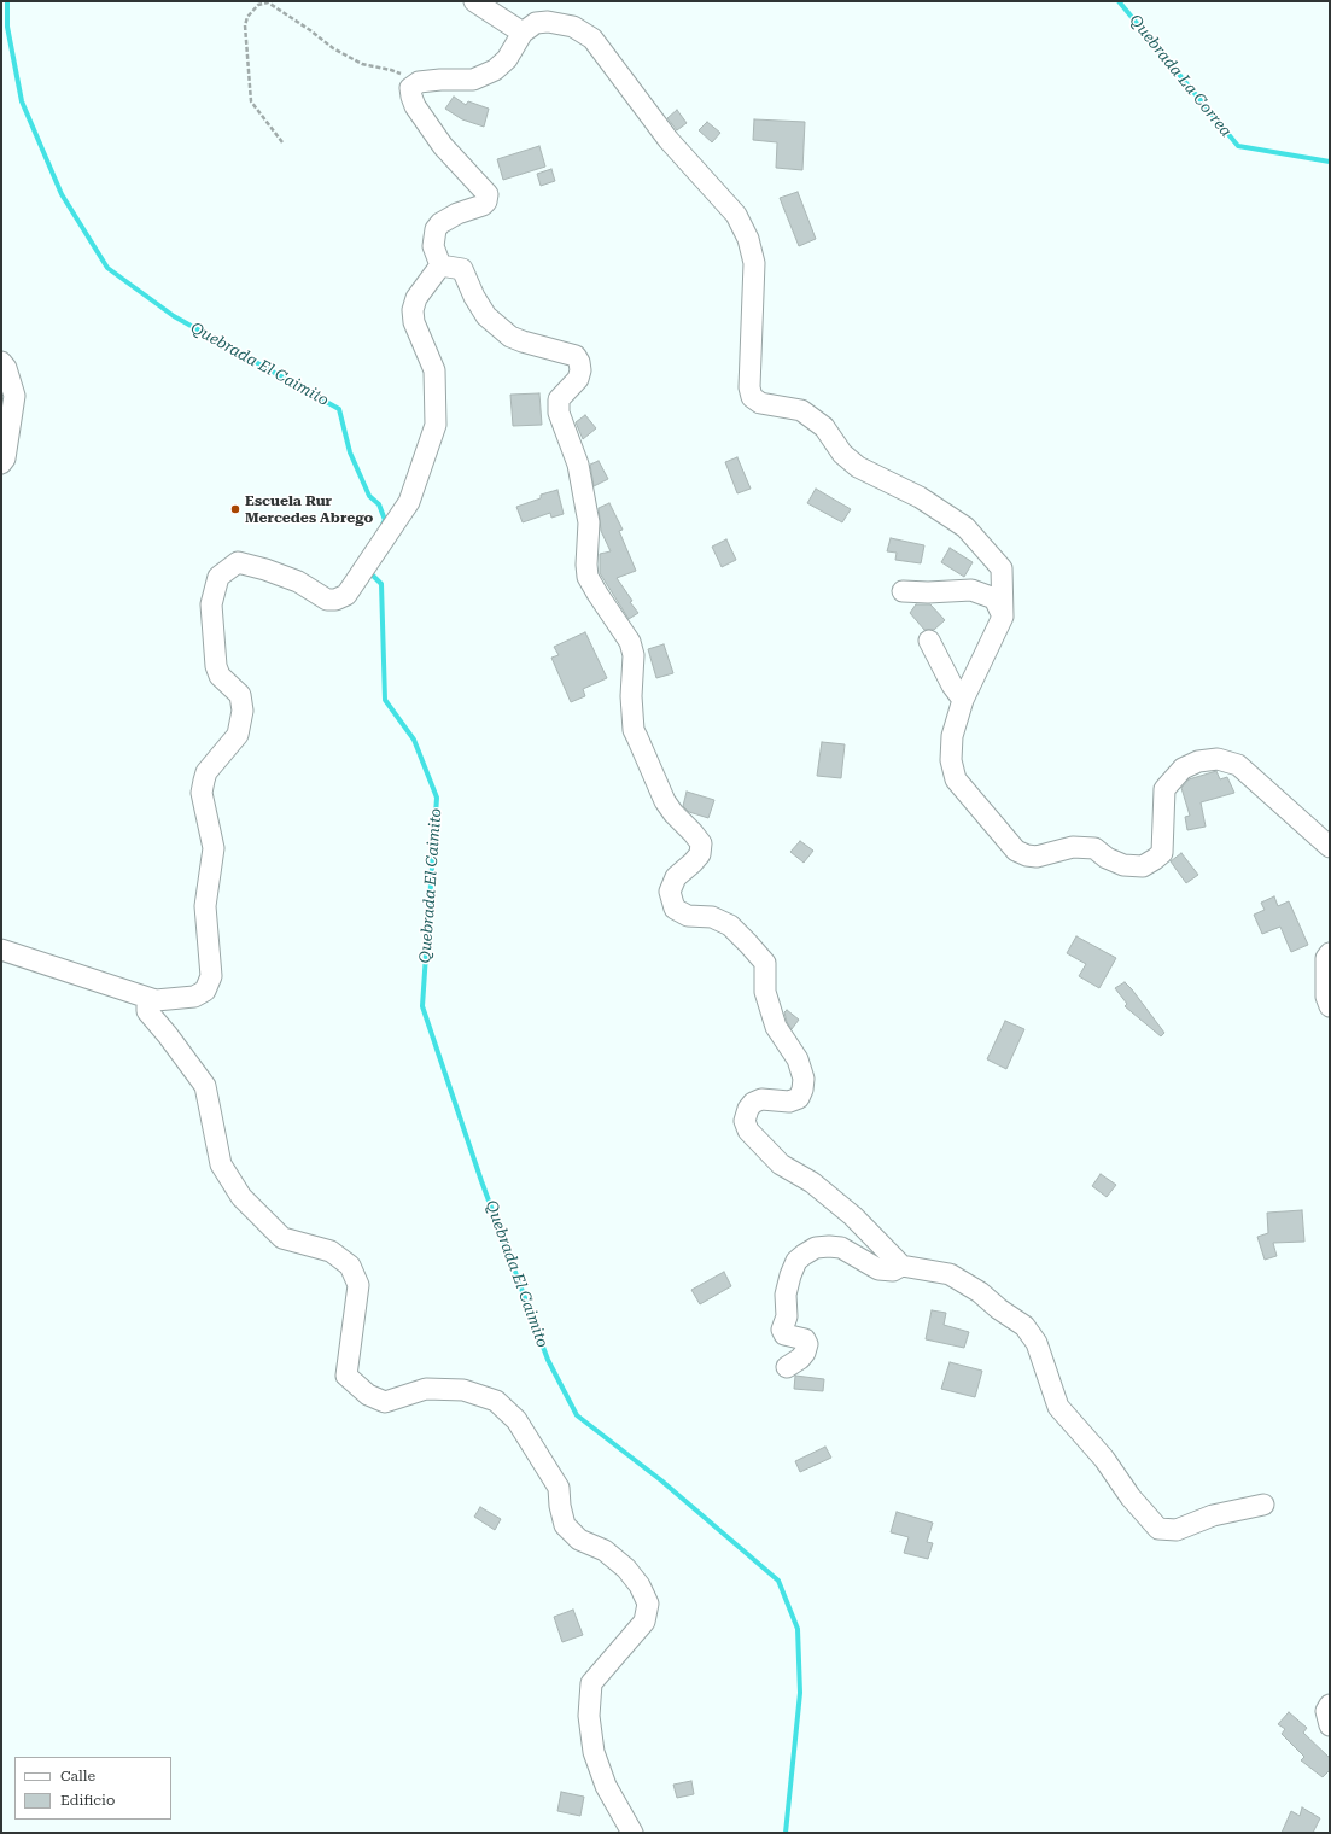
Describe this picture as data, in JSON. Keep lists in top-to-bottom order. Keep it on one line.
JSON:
{"water":["Quebrada La Correa","Quebrada El Caimito"],"places":["Escuela Rur Mercedes Abrego"],"legend":["Calle","Edificio"]}
